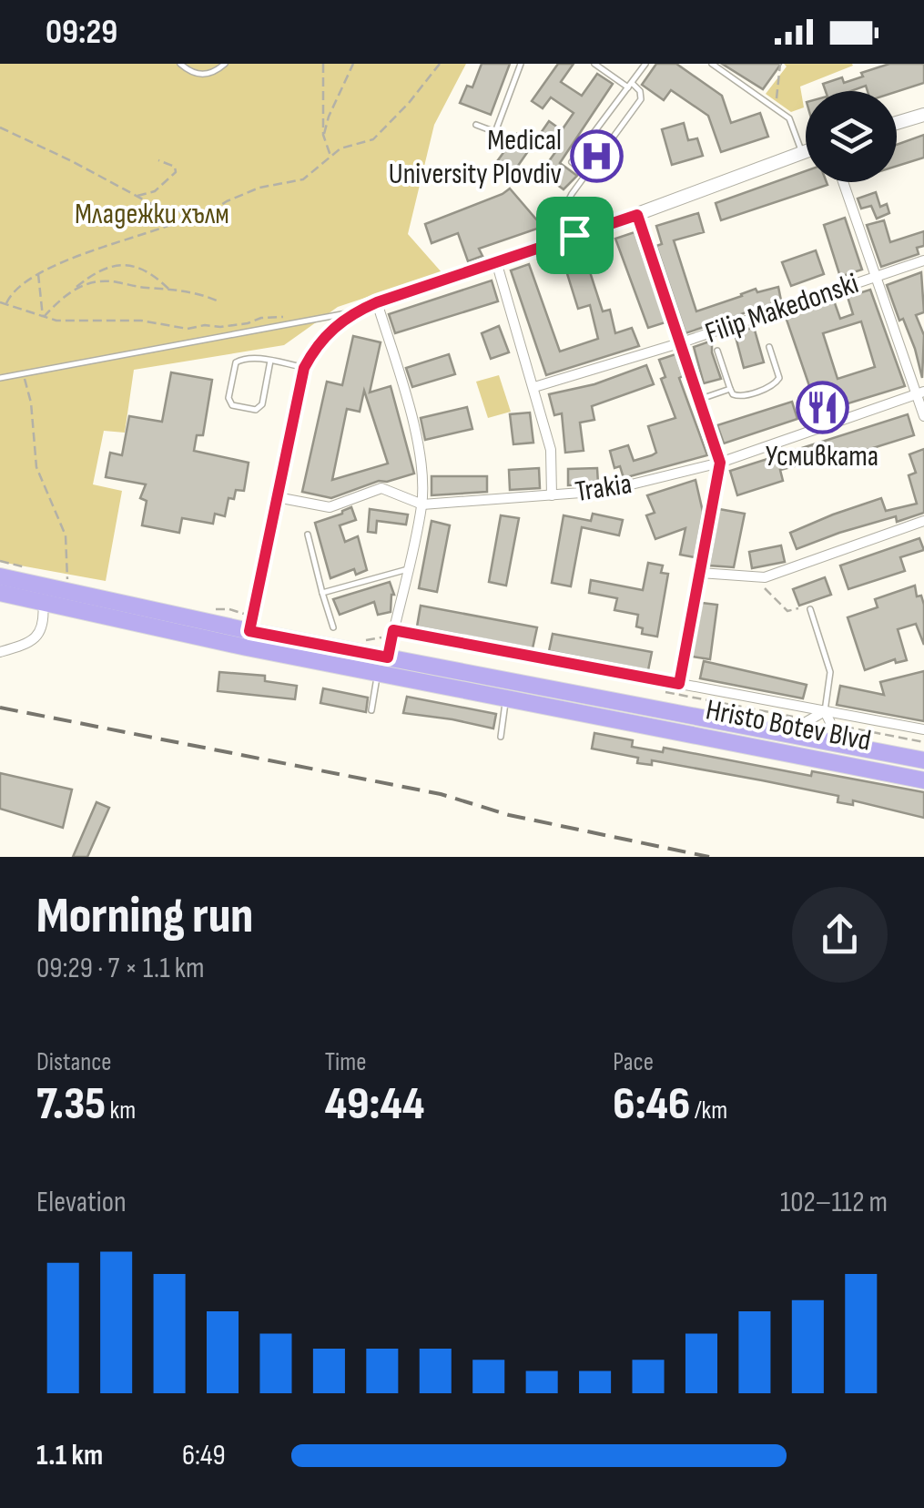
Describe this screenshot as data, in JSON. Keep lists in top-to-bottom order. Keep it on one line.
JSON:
{"streets":{"main road":["Hristo Botev Blvd"],"street":["Filip Makedonski","Trakia"]},"parks":["Младежки хълм"],"places":{"hospital":["Medical University Plovdiv"],"restaurant":["Усмивката"]},"page":{"status":"09:29","heading":["Morning run","09:29 · 7 × 1.1 km"],"stats":[["Distance","7.35 km"],["Time","49:44"],["Pace","6:46 /km"]],"chart":["Elevation","102–112 m"],"list":[{"name":"1.1 km","note":"6:49"}]}}
